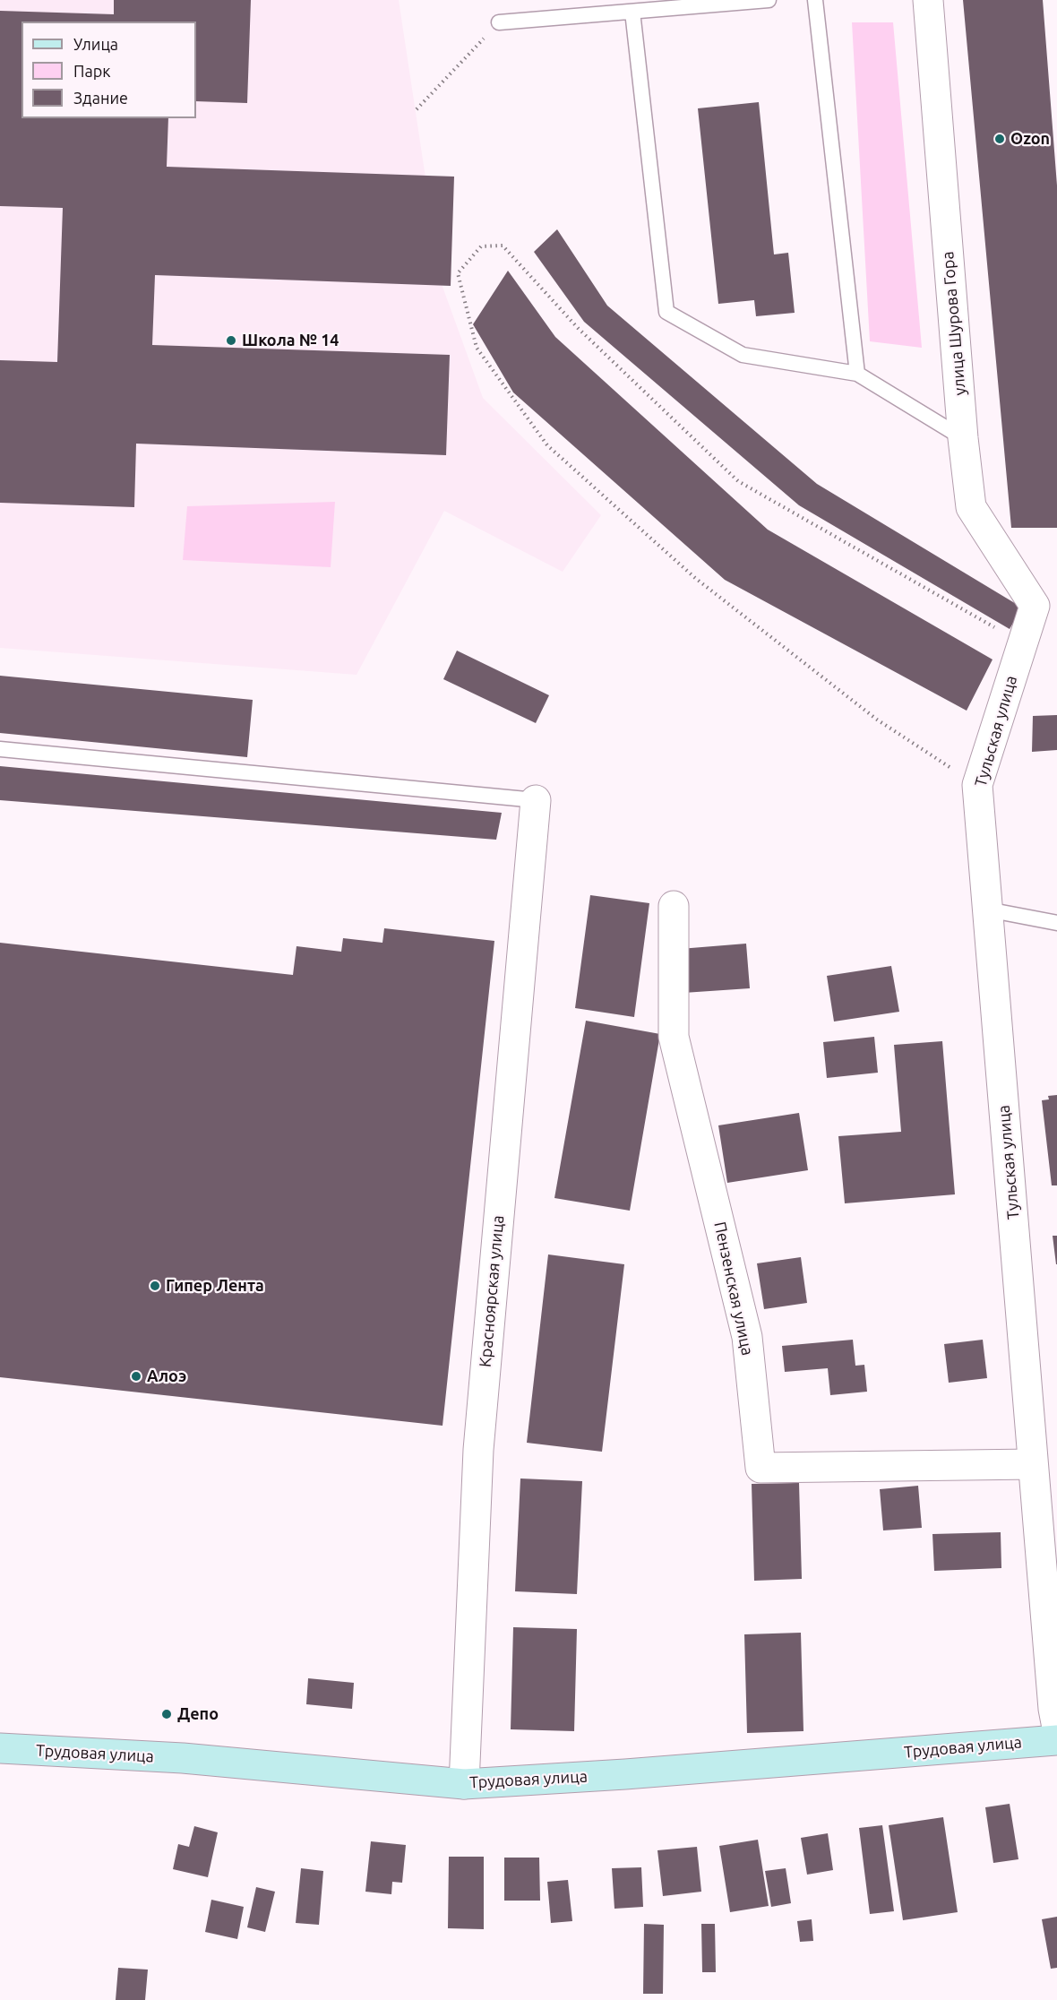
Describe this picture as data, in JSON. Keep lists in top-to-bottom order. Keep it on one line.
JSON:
{"streets":{"main road":["Трудовая улица"],"street":["улица Шурова Гора","Тульская улица","Пензенская улица","Красноярская улица"]},"crossings":[["улица Шурова Гора","Тульская улица"],["Тульская улица","Пензенская улица"],["Красноярская улица","Трудовая улица"]],"places":["Ozon","Школа № 14","Гипер Лента","Алоэ","Депо"],"legend":["Улица","Парк","Здание"]}
